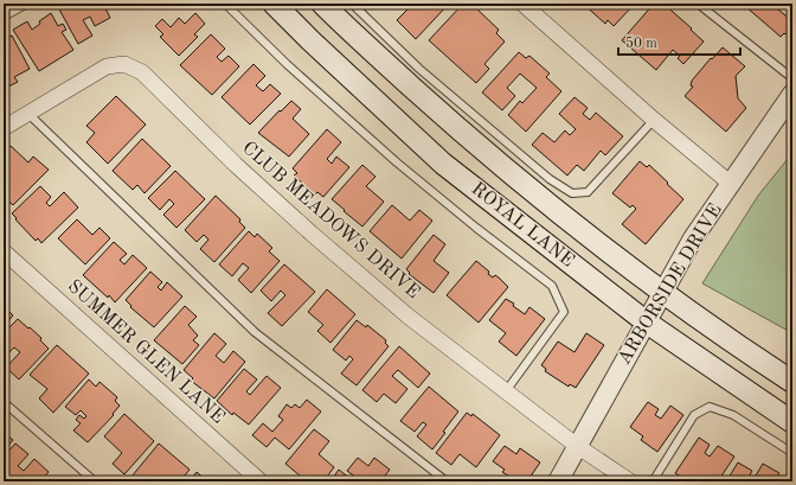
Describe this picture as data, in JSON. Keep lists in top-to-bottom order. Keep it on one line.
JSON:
{"streets":{"main road":["ROYAL LANE"],"street":["CLUB MEADOWS DRIVE","ARBORSIDE DRIVE","SUMMER GLEN LANE"]},"crossings":[["CLUB MEADOWS DRIVE","ARBORSIDE DRIVE"],["ROYAL LANE","ARBORSIDE DRIVE"]],"scale_bar":"50 m"}
